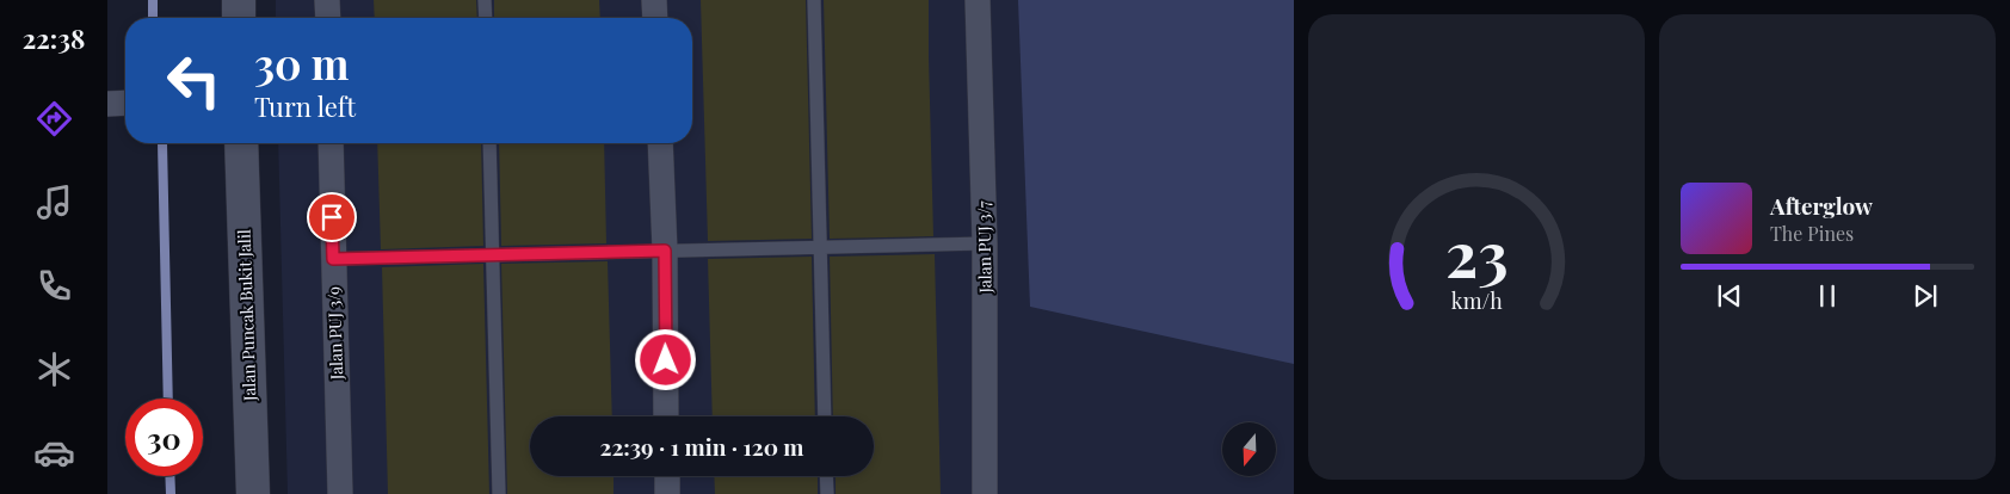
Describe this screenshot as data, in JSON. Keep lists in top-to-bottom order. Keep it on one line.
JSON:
{"streets":{"street":["Jalan PUJ 3/7","Jalan Puncak Bukit Jalil","Jalan PUJ 3/9"]},"north":"bottom","page":{"tabs":"22:38","turn":["30 m","Turn left"],"song":["Afterglow","The Pines"],"limit":"30","trip":"22:39 · 1 min · 120 m","gauge":["23","km/h"]}}
